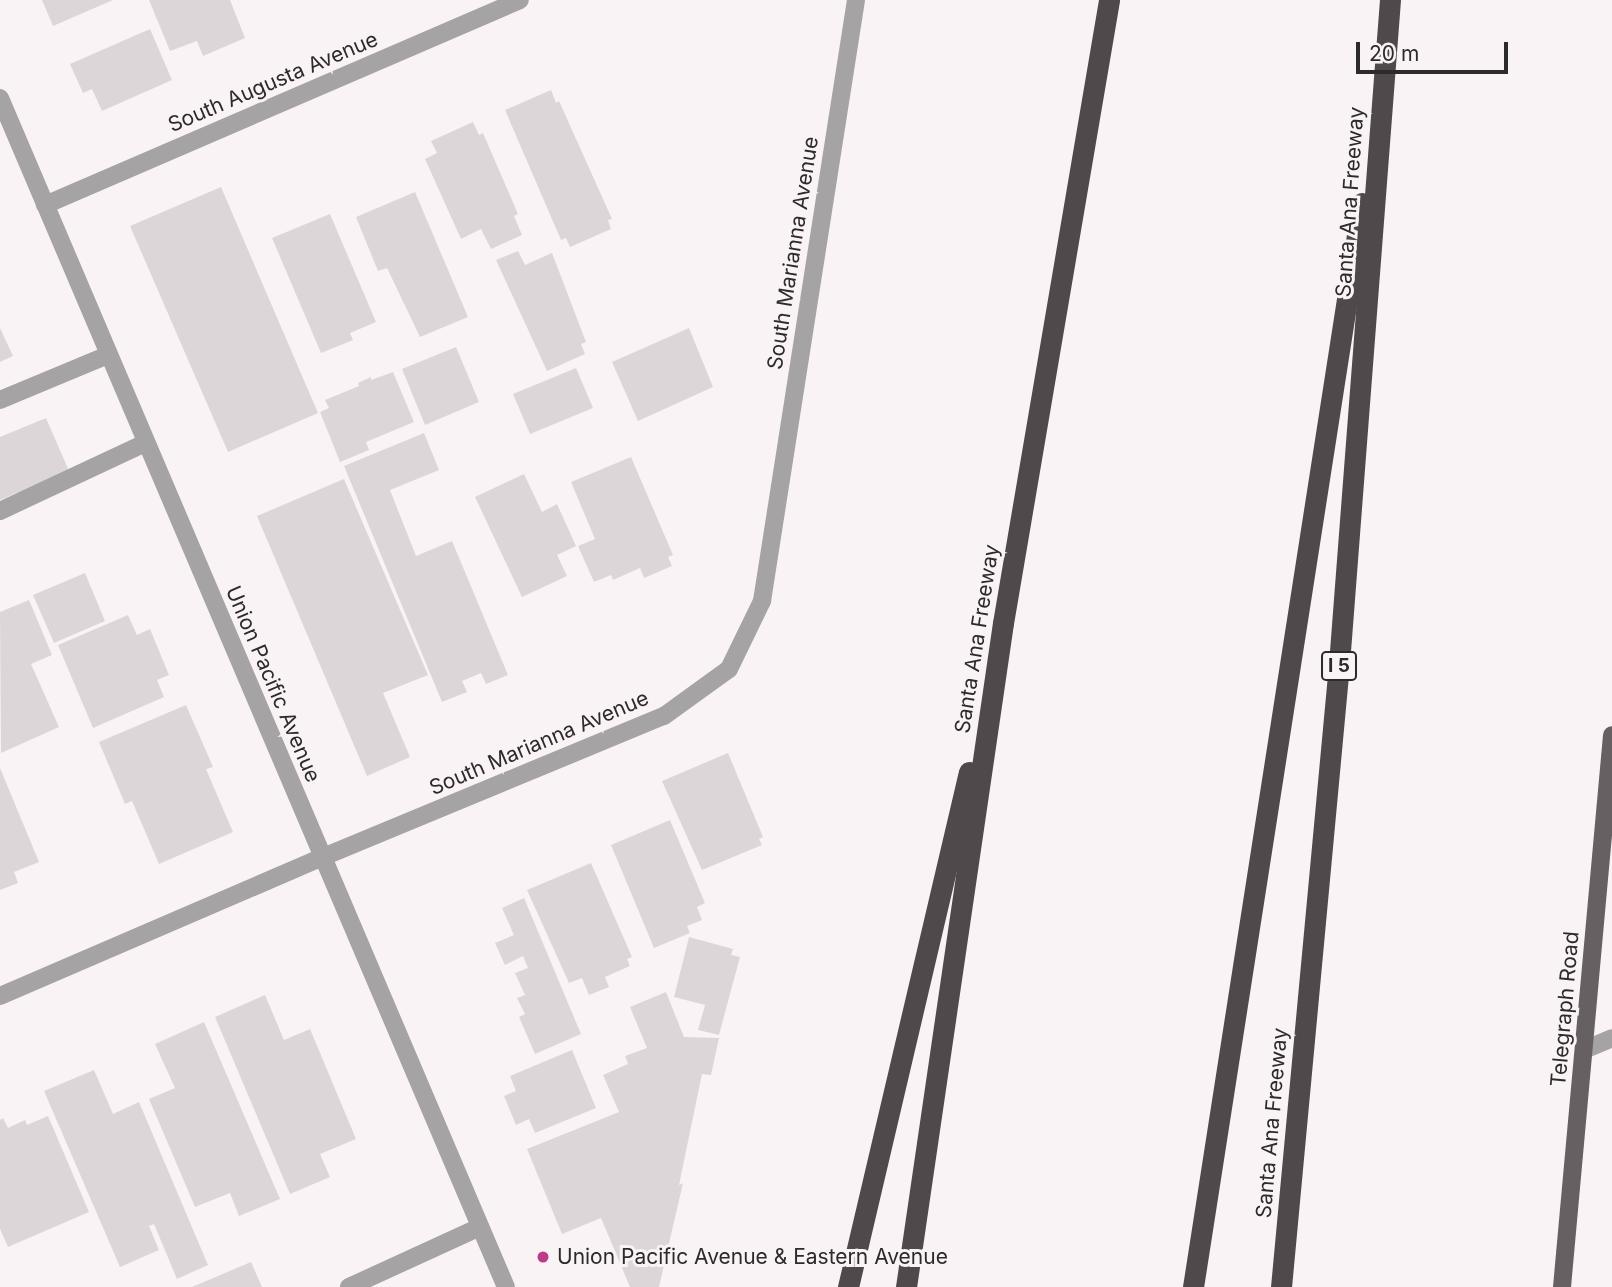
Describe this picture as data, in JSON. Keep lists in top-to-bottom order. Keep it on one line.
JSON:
{"streets":{"highway":["Santa Ana Freeway","I 5"],"main road":["Telegraph Road"],"street":["South Augusta Avenue","South Marianna Avenue","Union Pacific Avenue"]},"crossings":[["South Augusta Avenue","Union Pacific Avenue"],["South Marianna Avenue","Union Pacific Avenue"]],"places":["Union Pacific Avenue & Eastern Avenue"],"scale_bar":"20 m"}
